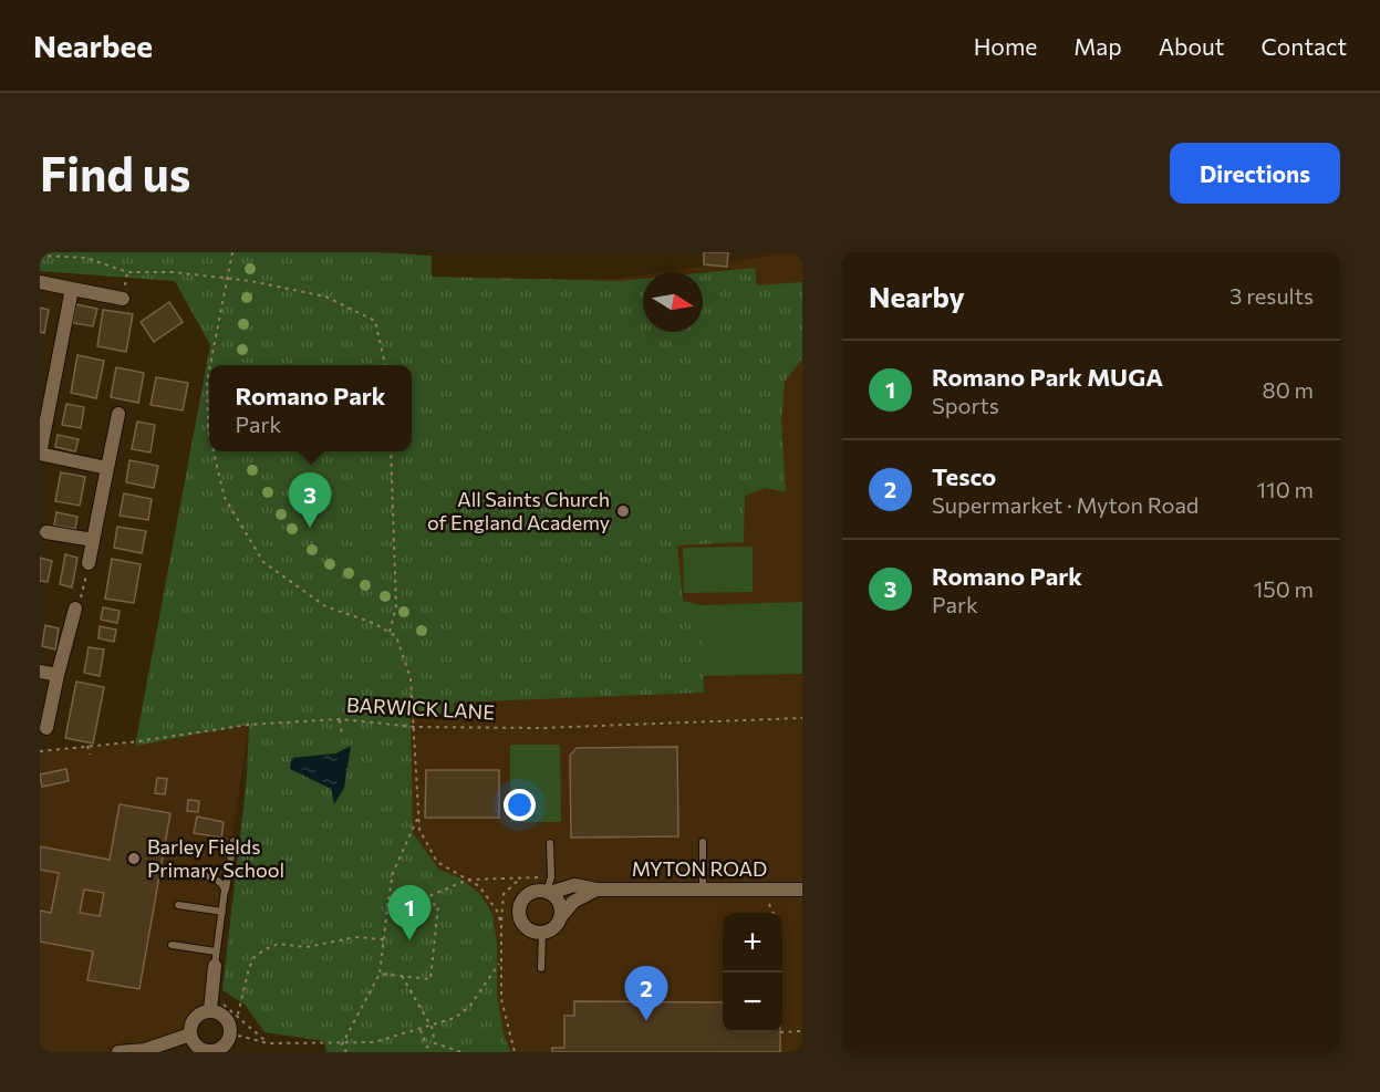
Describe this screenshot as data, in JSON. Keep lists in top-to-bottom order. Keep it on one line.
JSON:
{"streets":{"street":["MYTON ROAD"],"path":["BARWICK LANE"]},"places":["All Saints Church of England Academy","Barley Fields Primary School"],"north":"right","page":{"header":"Nearbee","nav":["Home","Map","About","Contact"],"buttons":"Directions","title":"Find us","heading":["Nearby","3 results"],"list":[{"mark":"1","name":"Romano Park MUGA","note":"Sports","value":"80 m"},{"mark":"2","name":"Tesco","note":"Supermarket · Myton Road","value":"110 m"},{"mark":"3","name":"Romano Park","note":"Park","value":"150 m"}],"popup":["Romano Park","Park"],"pins":["3","1","2"],"map_buttons":["+","−"]}}
